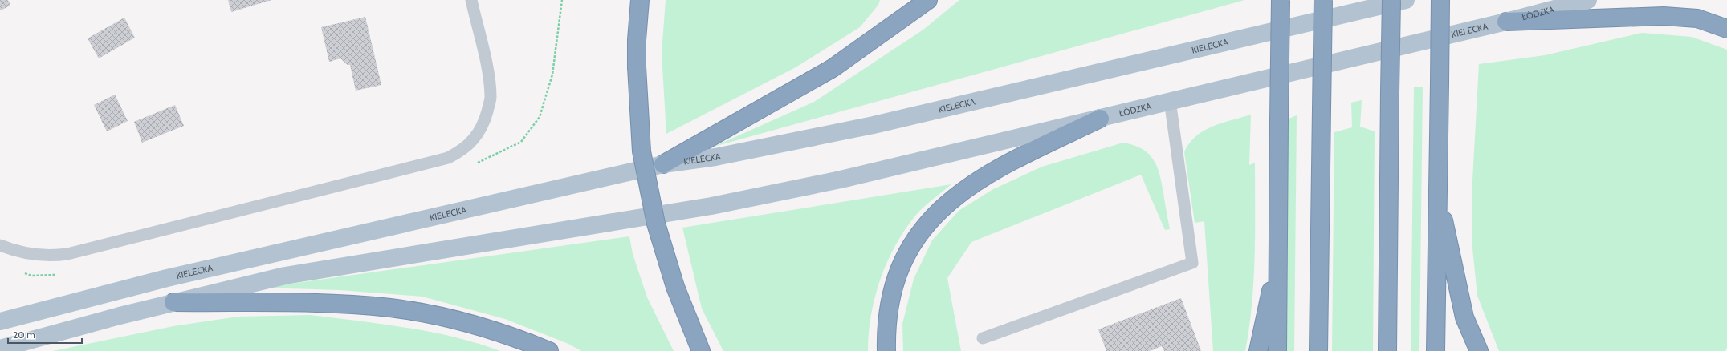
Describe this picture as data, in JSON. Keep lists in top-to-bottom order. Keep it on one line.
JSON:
{"streets":{"main road":["ŁÓDZKA","KIELECKA"]},"crossings":[["ŁÓDZKA","KIELECKA"]],"scale_bar":"20 m"}
